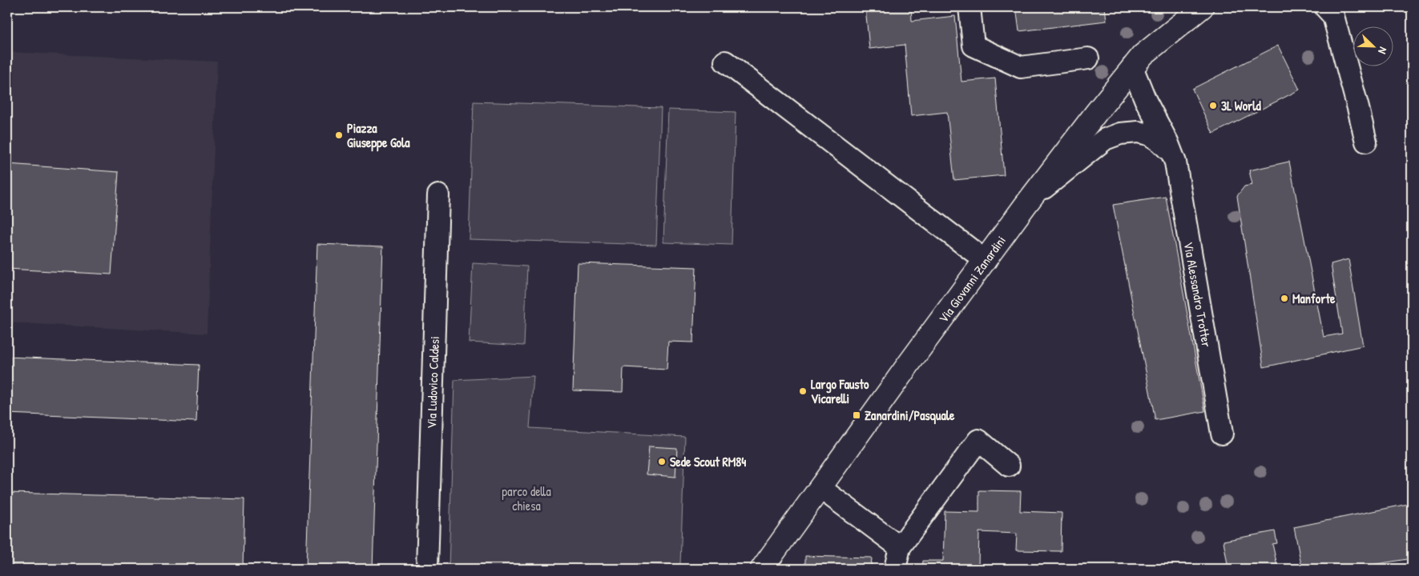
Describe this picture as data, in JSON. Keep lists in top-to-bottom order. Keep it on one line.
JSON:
{"streets":{"street":["Via Giovanni Zanardini","Via Alessandro Trotter","Via Ludovico Caldesi"]},"crossings":[["Via Giovanni Zanardini","Via Alessandro Trotter"]],"parks":["parco della chiesa"],"places":{"other":["3L World","Piazza Giuseppe Gola","Manforte","Largo Fausto Vicarelli","Sede Scout RM84"],"transit":["Zanardini/Pasquale"]},"north":"bottom right"}
